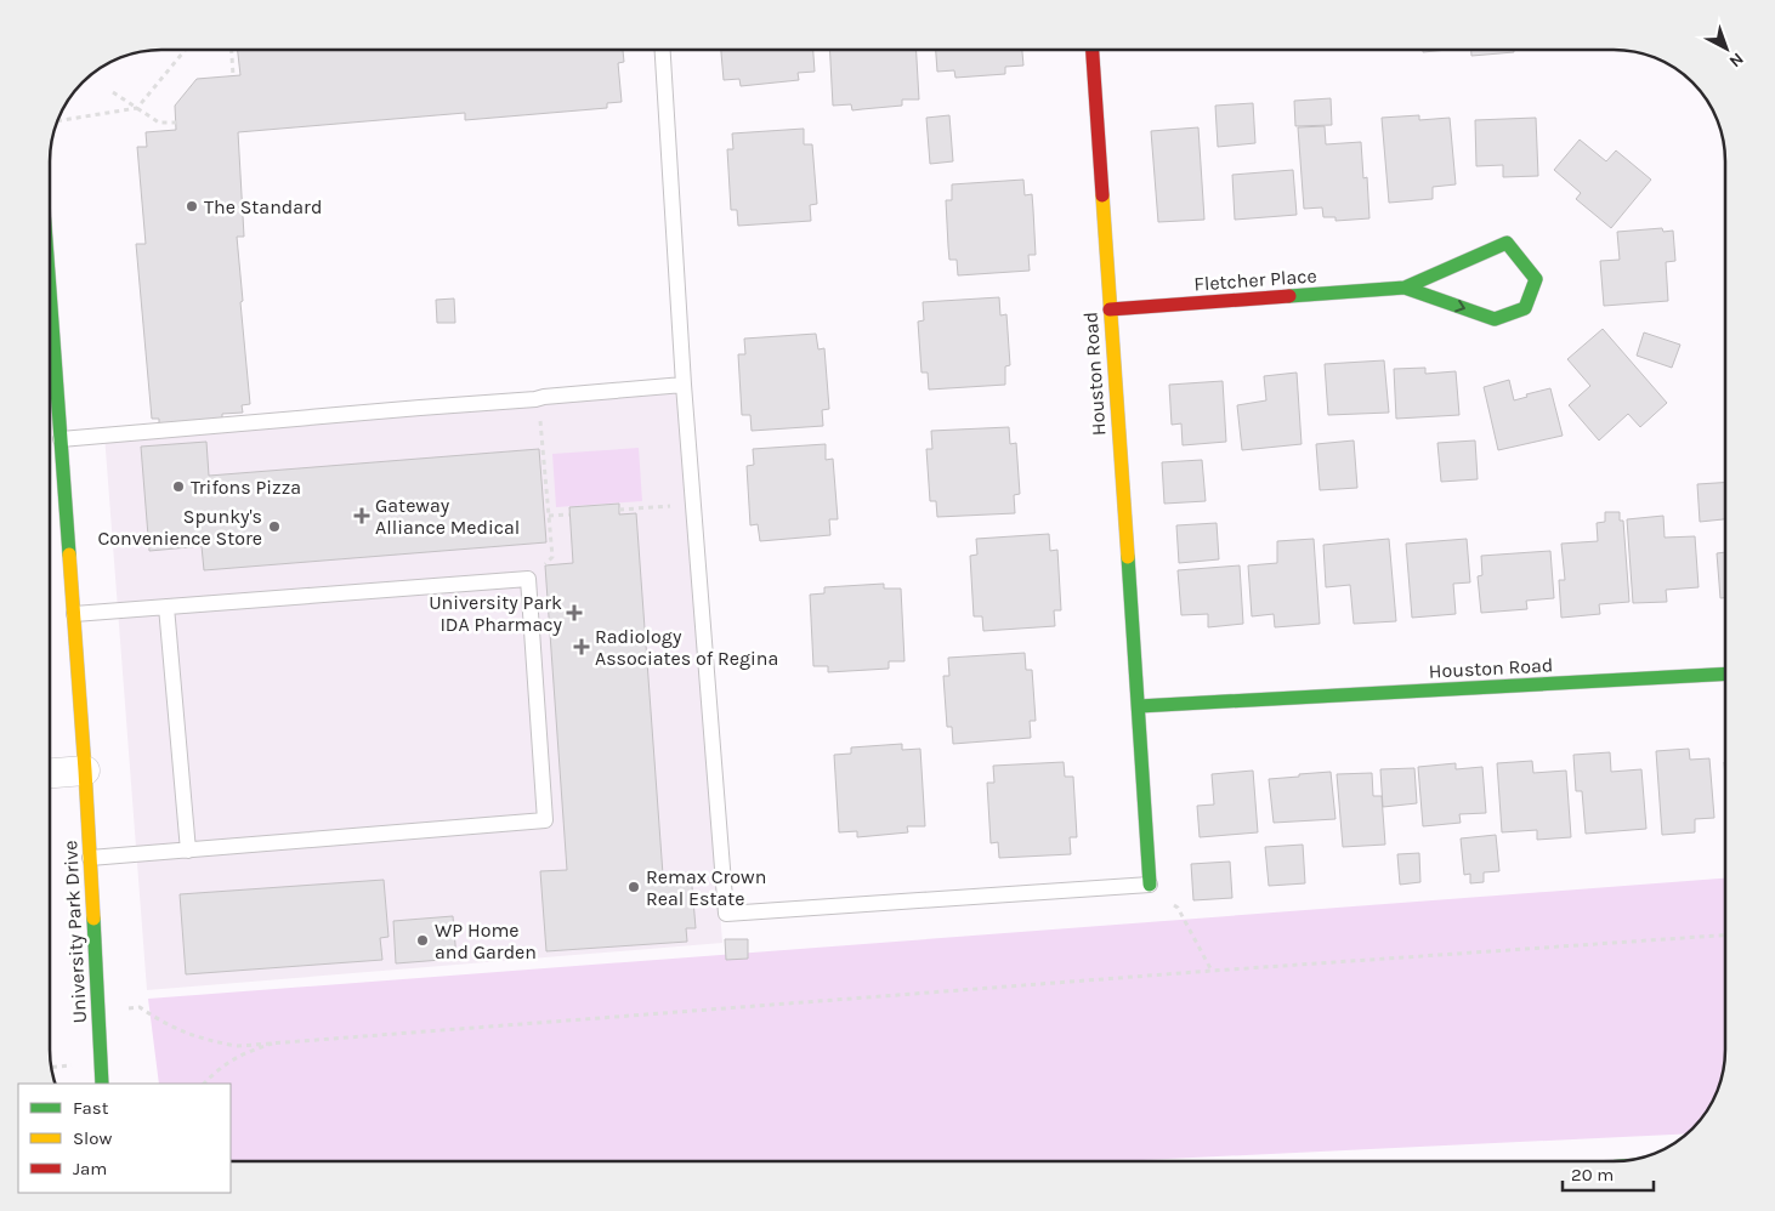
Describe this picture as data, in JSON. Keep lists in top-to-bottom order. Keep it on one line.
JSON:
{"streets":{"street":["Fletcher Place","Houston Road","University Park Drive"]},"crossings":[["Fletcher Place","Houston Road"]],"places":{"other":["The Standard","Trifons Pizza","Spunky's Convenience Store","Remax Crown Real Estate","WP Home and Garden"],"health":["Gateway Alliance Medical","University Park IDA Pharmacy","Radiology Associates of Regina"]},"legend":["Fast","Slow","Jam"],"scale_bar":"20 m","north":"bottom right"}
